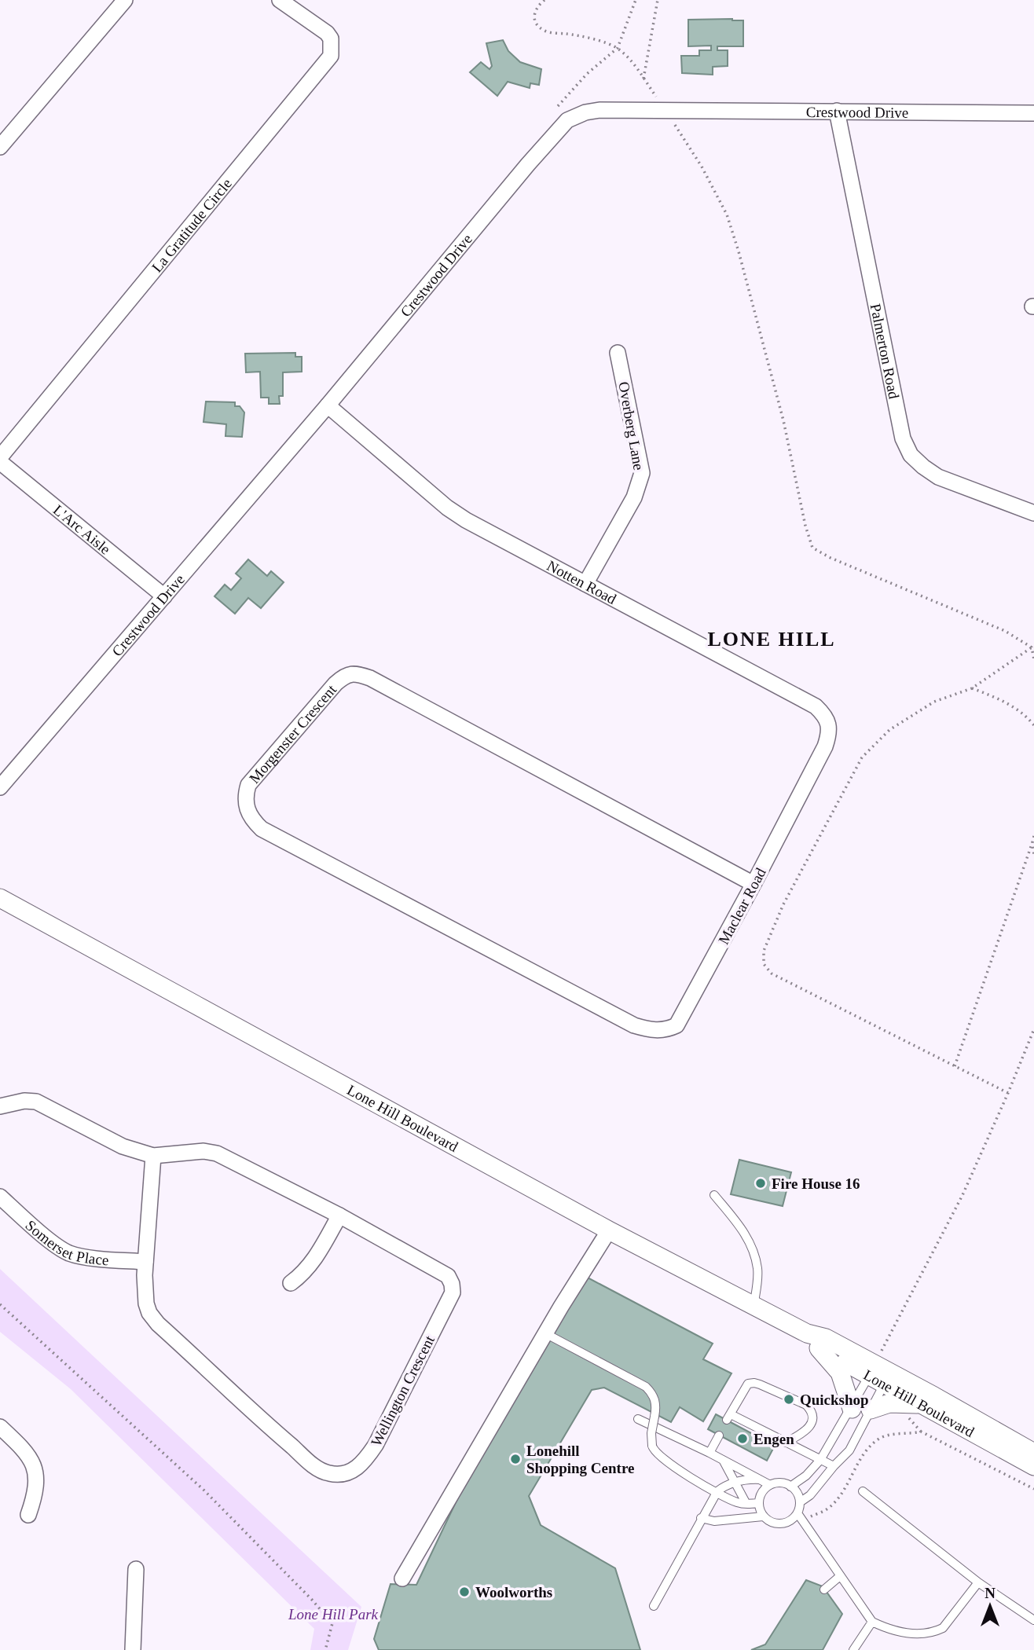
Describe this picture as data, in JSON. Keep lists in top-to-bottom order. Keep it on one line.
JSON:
{"streets":{"street":["Crestwood Drive","La Gratitude Circle","Palmerton Road","Overberg Lane","L'Arc Aisle","Notten Road","Morgenster Crescent","Maclear Road","Lone Hill Boulevard","Somerset Place","Wellington Crescent"]},"crossings":[["Crestwood Drive","Palmerton Road"],["Crestwood Drive","L'Arc Aisle"],["Crestwood Drive","Notten Road"],["Overberg Lane","Notten Road"],["Notten Road","Maclear Road"],["Morgenster Crescent","Maclear Road"],["Somerset Place","Wellington Crescent"]],"districts":["LONE HILL"],"parks":["Lone Hill Park"],"places":["Fire House 16","Quickshop","Engen","Lonehill Shopping Centre","Woolworths"],"north":"top"}
